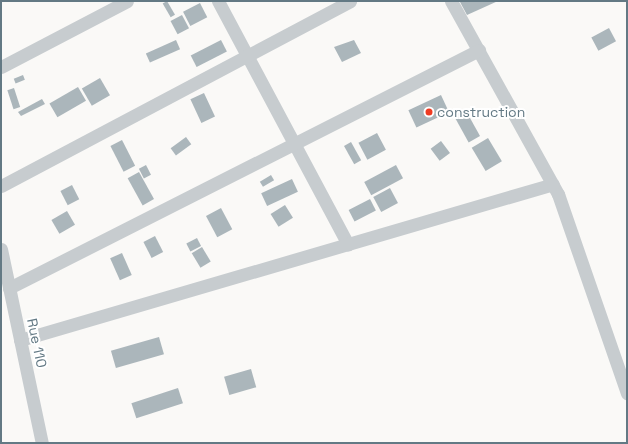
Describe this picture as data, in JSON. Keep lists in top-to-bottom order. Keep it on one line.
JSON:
{"streets":{"street":["Rue 110"]},"places":["construction"]}
